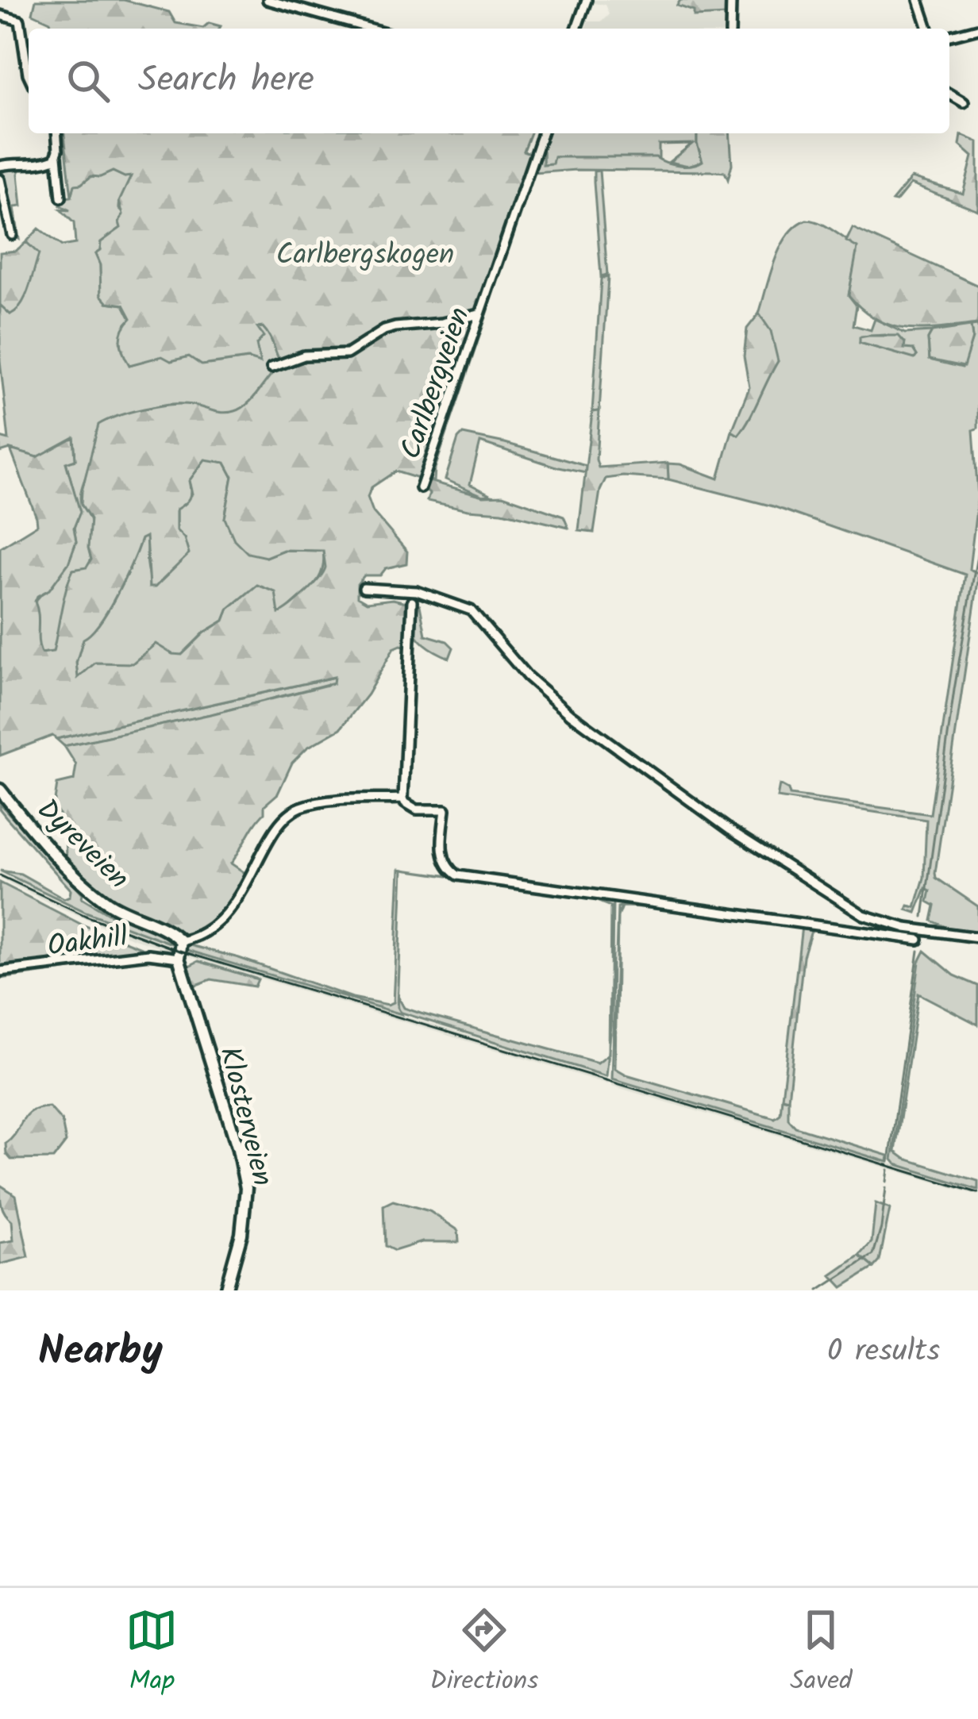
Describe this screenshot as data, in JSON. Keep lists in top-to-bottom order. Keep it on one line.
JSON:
{"streets":{"main road":["Dyreveien","Klosterveien"],"street":["Carlbergveien","Oakhill"]},"crossings":[["Oakhill","Klosterveien"]],"parks":["Carlbergskogen"],"page":{"search":"Search here","heading":["Nearby","0 results"],"nav":["Map","Directions","Saved"]}}
